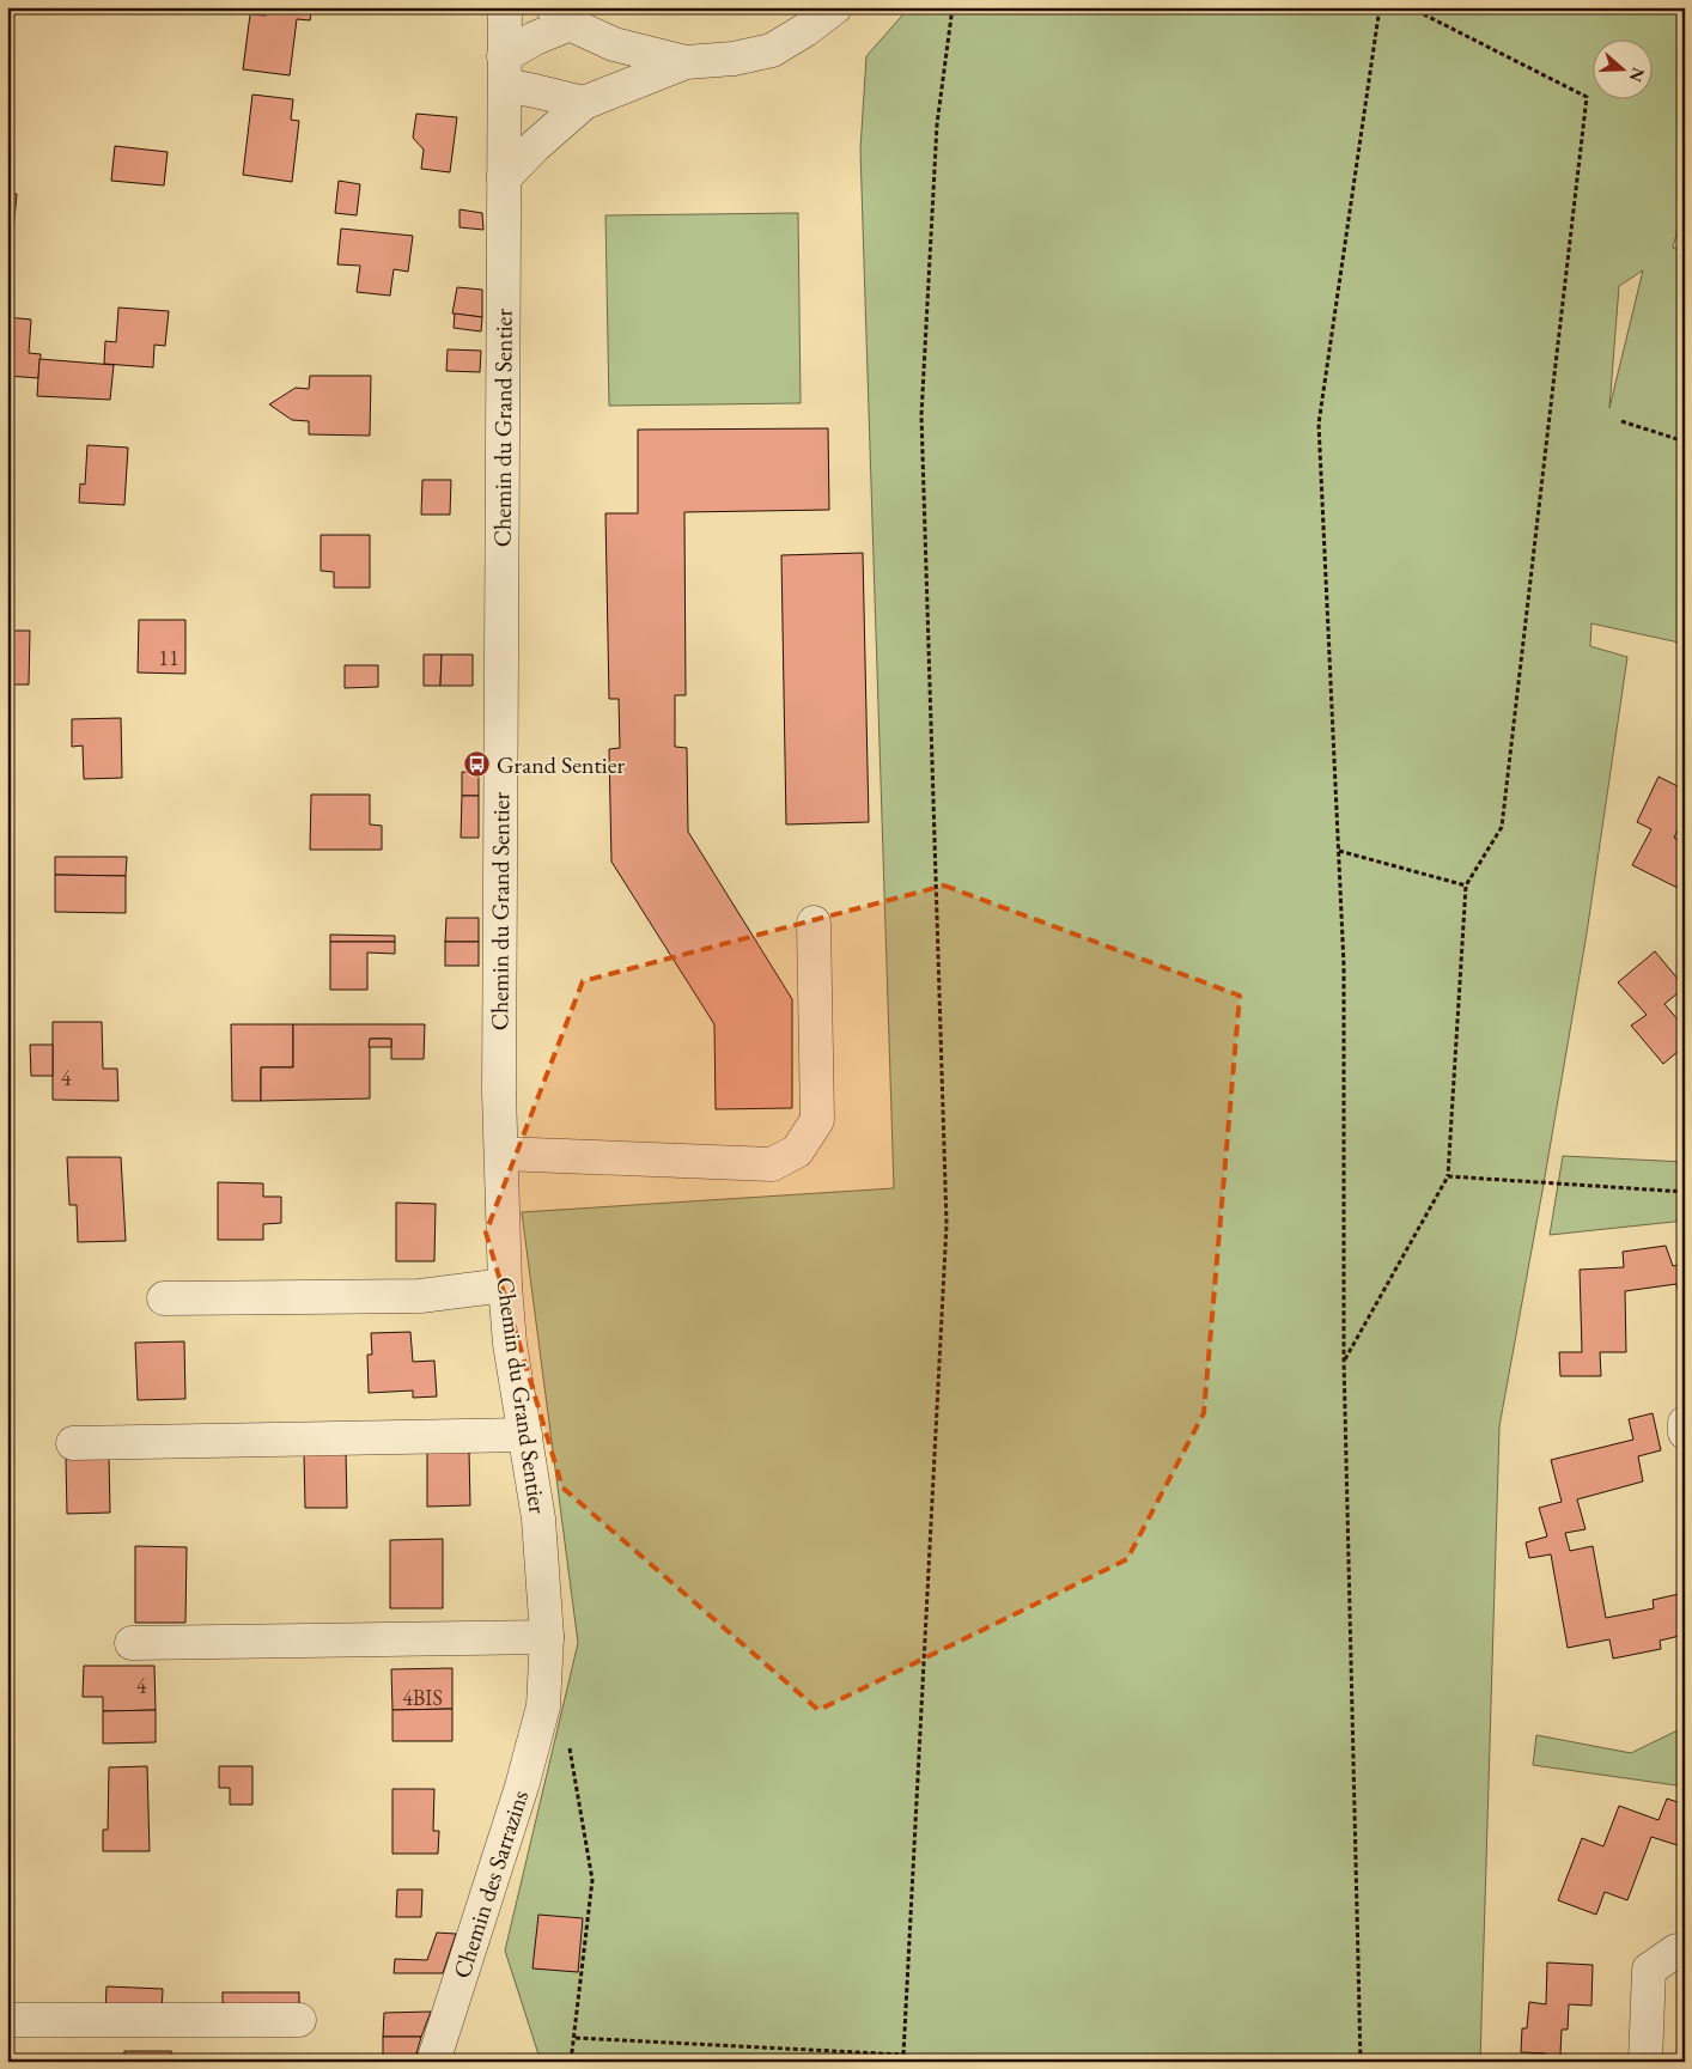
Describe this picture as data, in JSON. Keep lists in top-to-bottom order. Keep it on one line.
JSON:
{"streets":{"street":["Chemin du Grand Sentier","Chemin des Sarrazins"]},"crossings":[["Chemin du Grand Sentier","Chemin des Sarrazins"]],"places":{"bus stop":["Grand Sentier"]},"house_numbers":["11","4","4","4BIS"],"north":"right"}
